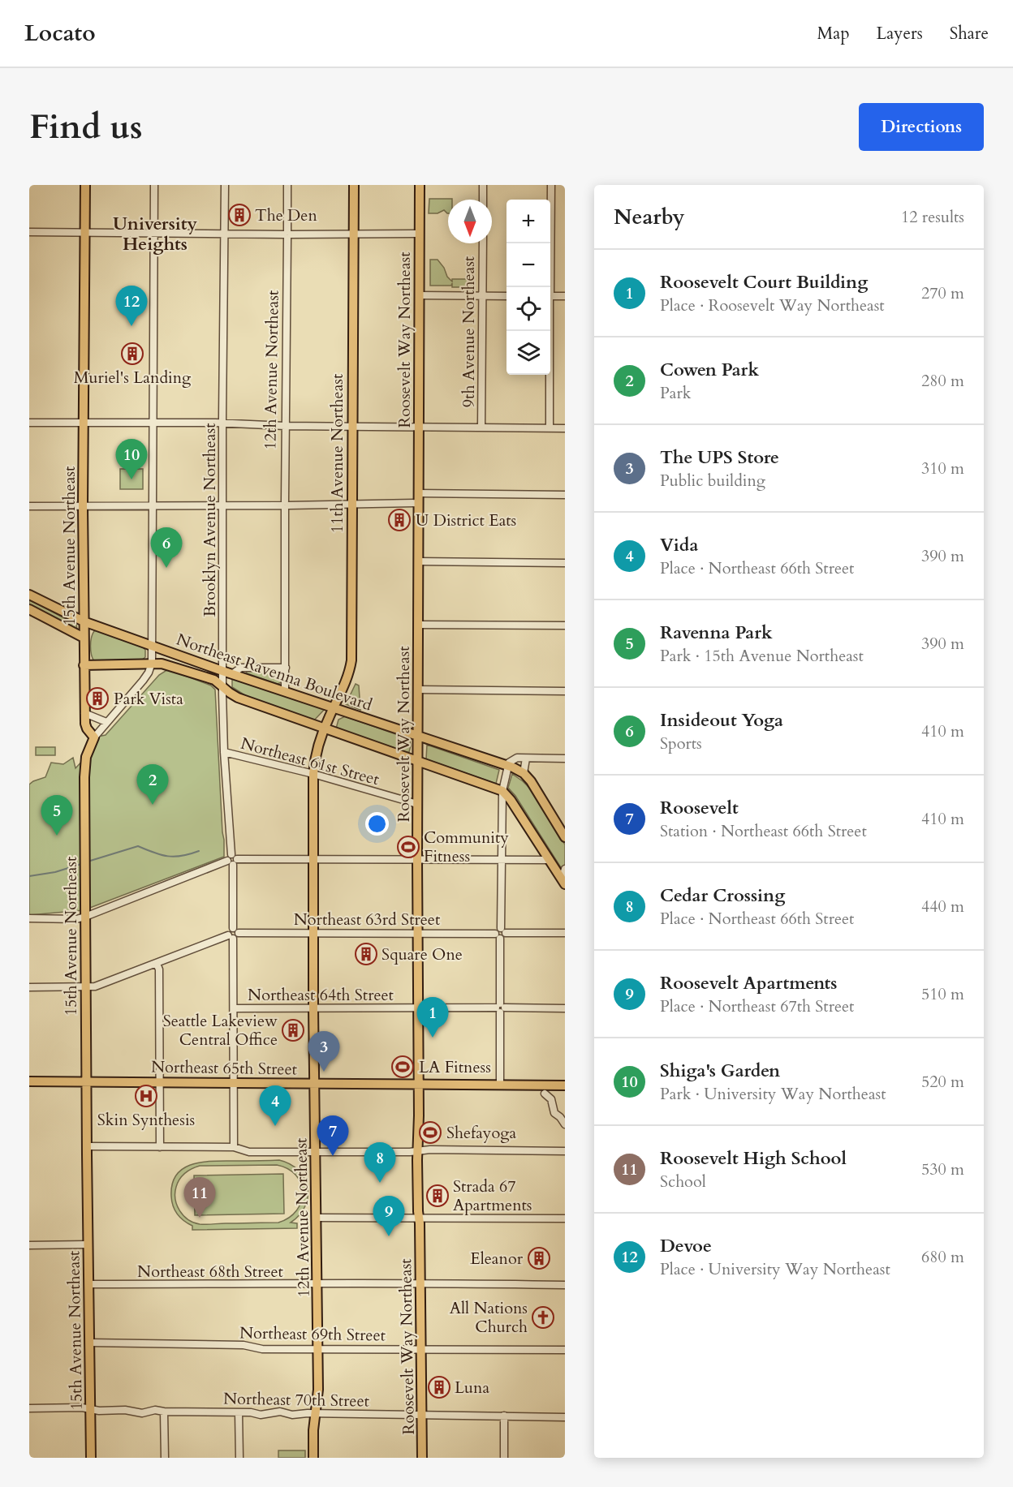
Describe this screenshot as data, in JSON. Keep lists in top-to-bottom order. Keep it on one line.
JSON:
{"streets":{"main road":["Roosevelt Way Northeast","12th Avenue Northeast","11th Avenue Northeast","15th Avenue Northeast","Northeast Ravenna Boulevard","Northeast 65th Street"],"street":["9th Avenue Northeast","Brooklyn Avenue Northeast","Northeast 61st Street","Northeast 63rd Street","Northeast 64th Street","Northeast 68th Street","Northeast 69th Street","Northeast 70th Street"]},"crossings":[["Roosevelt Way Northeast","Northeast Ravenna Boulevard"],["Roosevelt Way Northeast","Northeast 61st Street"],["Roosevelt Way Northeast","Northeast 63rd Street"],["Roosevelt Way Northeast","Northeast 64th Street"],["Roosevelt Way Northeast","Northeast 65th Street"],["Roosevelt Way Northeast","Northeast 68th Street"],["Roosevelt Way Northeast","Northeast 69th Street"],["Roosevelt Way Northeast","Northeast 70th Street"],["12th Avenue Northeast","11th Avenue Northeast"],["12th Avenue Northeast","Northeast Ravenna Boulevard"],["12th Avenue Northeast","Northeast 61st Street"],["12th Avenue Northeast","Northeast 63rd Street"],["12th Avenue Northeast","Northeast 64th Street"],["12th Avenue Northeast","Northeast 65th Street"],["12th Avenue Northeast","Northeast 68th Street"],["12th Avenue Northeast","Northeast 69th Street"],["12th Avenue Northeast","Northeast 70th Street"],["11th Avenue Northeast","Northeast Ravenna Boulevard"],["Brooklyn Avenue Northeast","Northeast Ravenna Boulevard"],["Brooklyn Avenue Northeast","Northeast 61st Street"],["Brooklyn Avenue Northeast","Northeast 63rd Street"],["Brooklyn Avenue Northeast","Northeast 64th Street"],["Brooklyn Avenue Northeast","Northeast 65th Street"],["15th Avenue Northeast","Northeast Ravenna Boulevard"],["15th Avenue Northeast","Northeast 63rd Street"],["15th Avenue Northeast","Northeast 65th Street"],["15th Avenue Northeast","Northeast 68th Street"],["15th Avenue Northeast","Northeast 69th Street"],["15th Avenue Northeast","Northeast 70th Street"]],"districts":["University Heights"],"places":{"building":["The Den","Muriel's Landing","U District Eats","Park Vista","Square One","Seattle Lakeview Central Office","Strada 67 Apartments","Eleanor","Luna"],"sports":["Community Fitness","LA Fitness","Shefayoga"],"hospital":["Skin Synthesis"],"church":["All Nations Church"]},"north":"bottom","page":{"header":"Locato","nav":["Map","Layers","Share"],"buttons":"Directions","title":"Find us","heading":["Nearby","12 results"],"map_buttons":["+","−"],"list":[{"mark":"1","name":"Roosevelt Court Building","note":"Place · Roosevelt Way Northeast","value":"270 m"},{"mark":"2","name":"Cowen Park","note":"Park","value":"280 m"},{"mark":"3","name":"The UPS Store","note":"Public building","value":"310 m"},{"mark":"4","name":"Vida","note":"Place · Northeast 66th Street","value":"390 m"},{"mark":"5","name":"Ravenna Park","note":"Park · 15th Avenue Northeast","value":"390 m"},{"mark":"6","name":"Insideout Yoga","note":"Sports","value":"410 m"},{"mark":"7","name":"Roosevelt","note":"Station · Northeast 66th Street","value":"410 m"},{"mark":"8","name":"Cedar Crossing","note":"Place · Northeast 66th Street","value":"440 m"},{"mark":"9","name":"Roosevelt Apartments","note":"Place · Northeast 67th Street","value":"510 m"},{"mark":"10","name":"Shiga's Garden","note":"Park · University Way Northeast","value":"520 m"},{"mark":"11","name":"Roosevelt High School","note":"School","value":"530 m"},{"mark":"12","name":"Devoe","note":"Place · University Way Northeast","value":"680 m"}],"pins":["12","10","6","2","5","1","3","4","7","8","11","9"]}}
